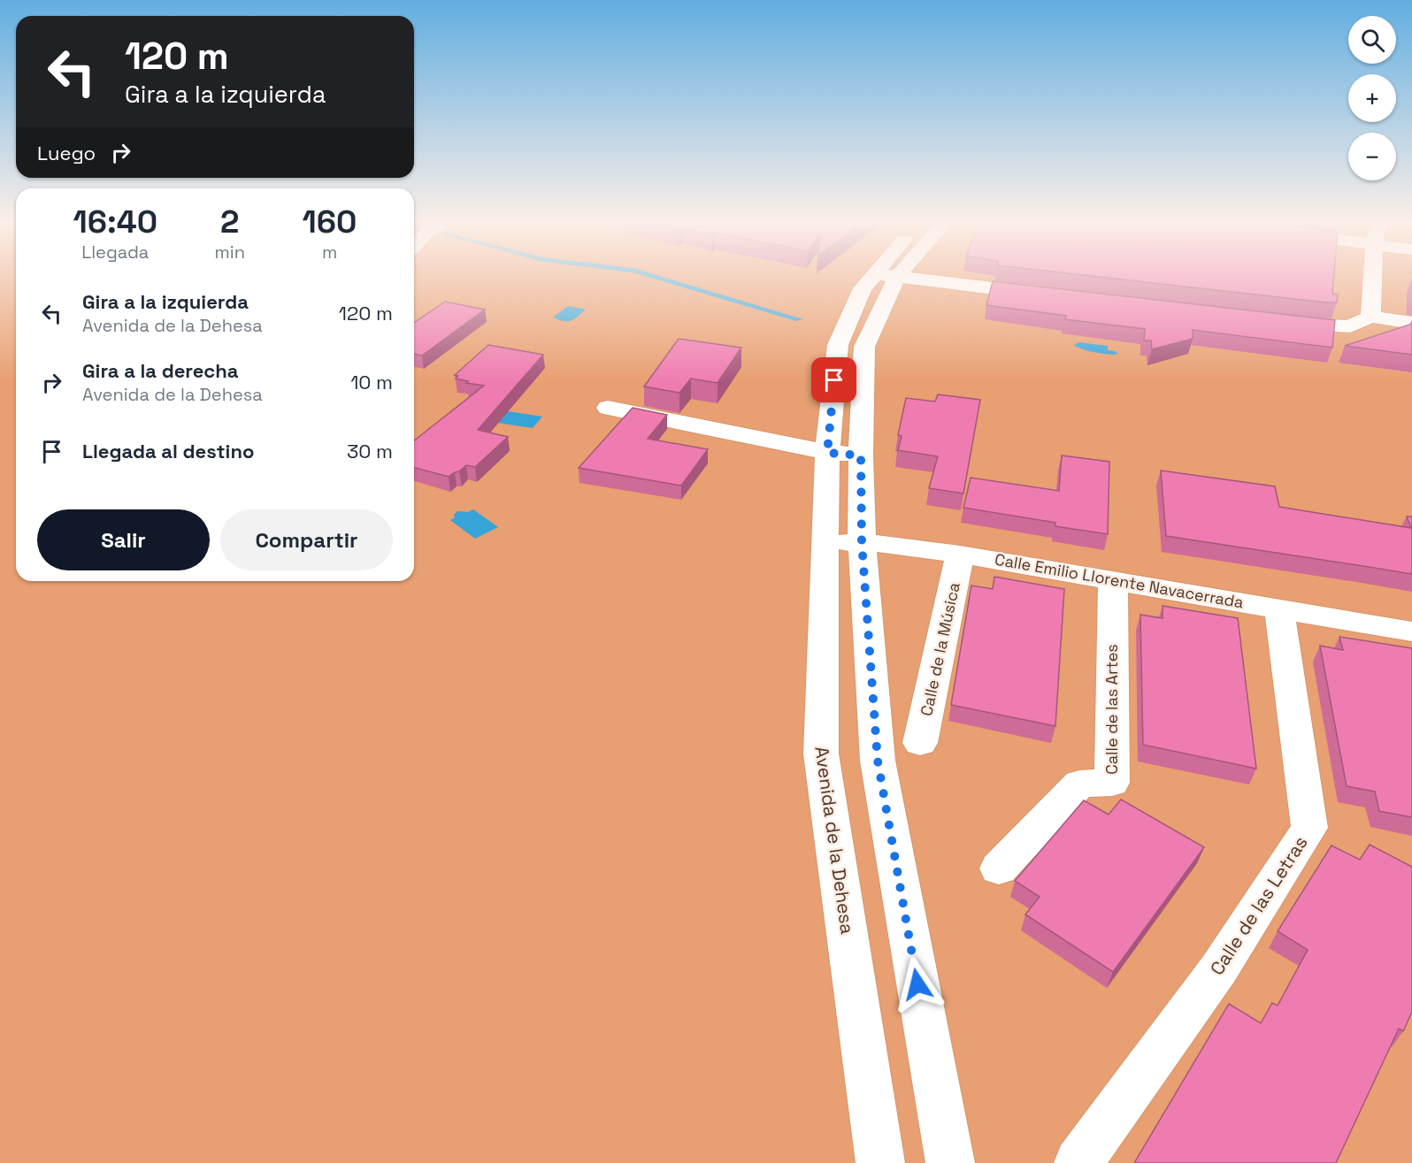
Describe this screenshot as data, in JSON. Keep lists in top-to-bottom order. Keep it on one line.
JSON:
{"streets":{"street":["Calle Emilio Llorente Navacerrada","Calle de la Música","Calle de las Artes","Avenida de la Dehesa","Calle de las Letras"]},"crossings":[["Calle Emilio Llorente Navacerrada","Calle de la Música"],["Calle Emilio Llorente Navacerrada","Calle de las Artes"],["Calle Emilio Llorente Navacerrada","Avenida de la Dehesa"],["Calle Emilio Llorente Navacerrada","Calle de las Letras"]],"page":{"map_buttons":["+","−"],"turn":["120 m","Gira a la izquierda"],"then":"Luego","eta":["16:40","Llegada","2","min","160","m"],"list":[{"name":"Gira a la izquierda","note":"Avenida de la Dehesa","value":"120 m"},{"name":"Gira a la derecha","note":"Avenida de la Dehesa","value":"10 m"},{"name":"Llegada al destino","value":"30 m"}],"buttons":["Salir","Compartir"]}}
